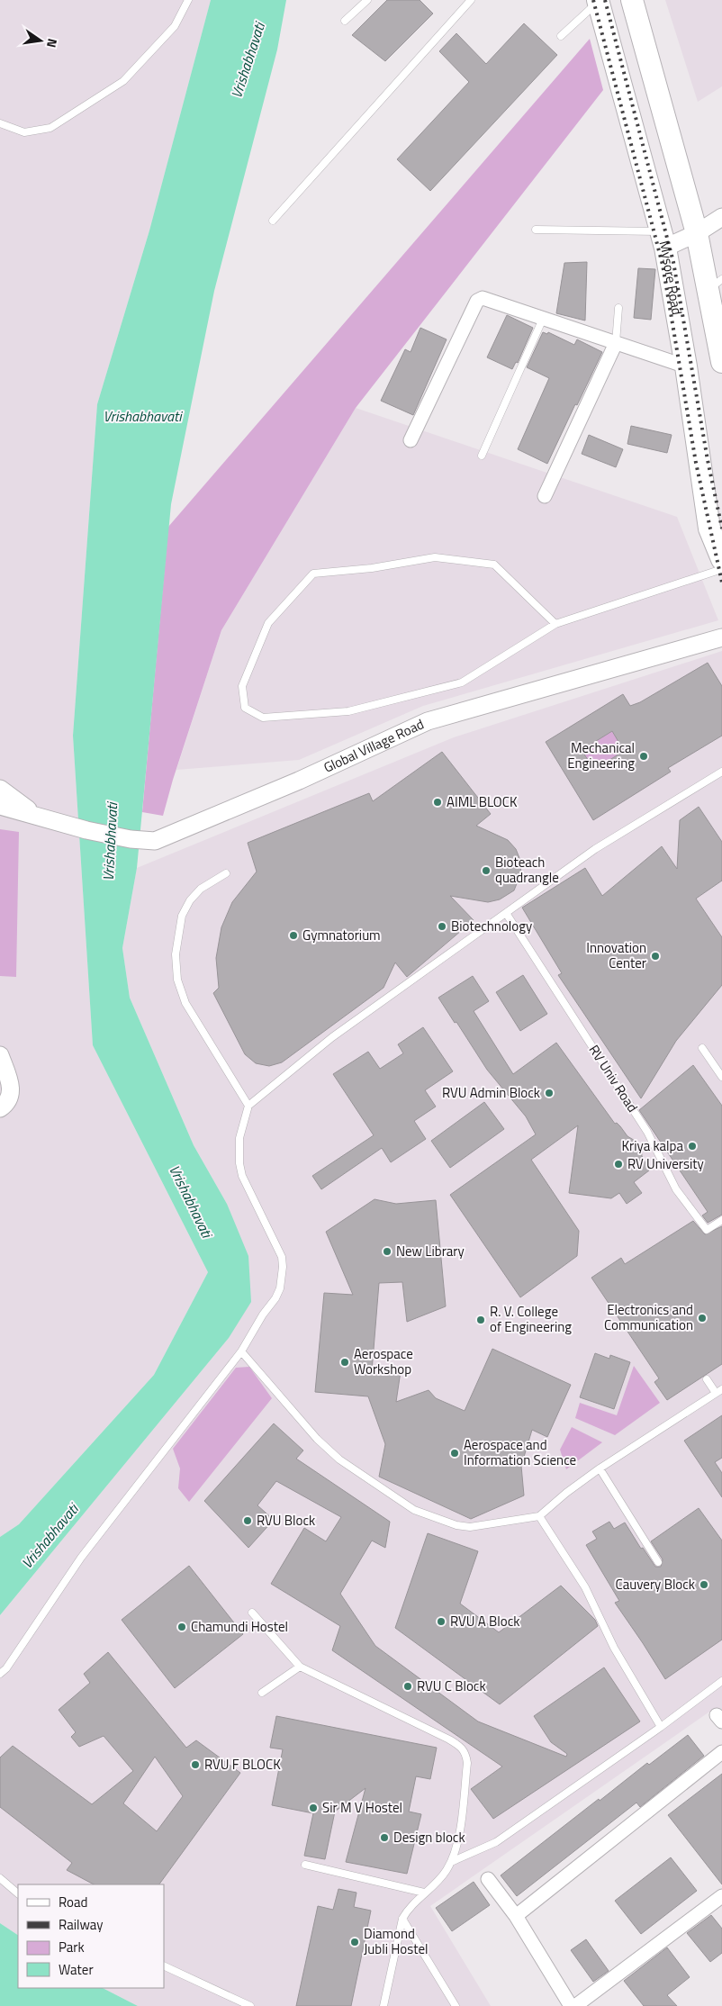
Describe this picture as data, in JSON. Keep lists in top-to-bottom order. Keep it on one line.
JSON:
{"streets":{"highway":["Mysore Road"],"street":["Global Village Road"],"lane":["RV Univ Road"]},"water":["Vrishabhavati"],"places":["Mechanical Engineering","AIML BLOCK","Bioteach quadrangle","Biotechnology","Gymnatorium","Innovation Center","RVU Admin Block","Kriya kalpa","RV University","New Library","Electronics and Communication","R. V. College of Engineering","Aerospace Workshop","Aerospace and Information Science","RVU Block","Cauvery Block","RVU A Block","Chamundi Hostel","RVU C Block","RVU F BLOCK","Sir M V Hostel","Design block","Diamond Jubli Hostel"],"legend":["Road","Railway","Park","Water"],"north":"right"}
